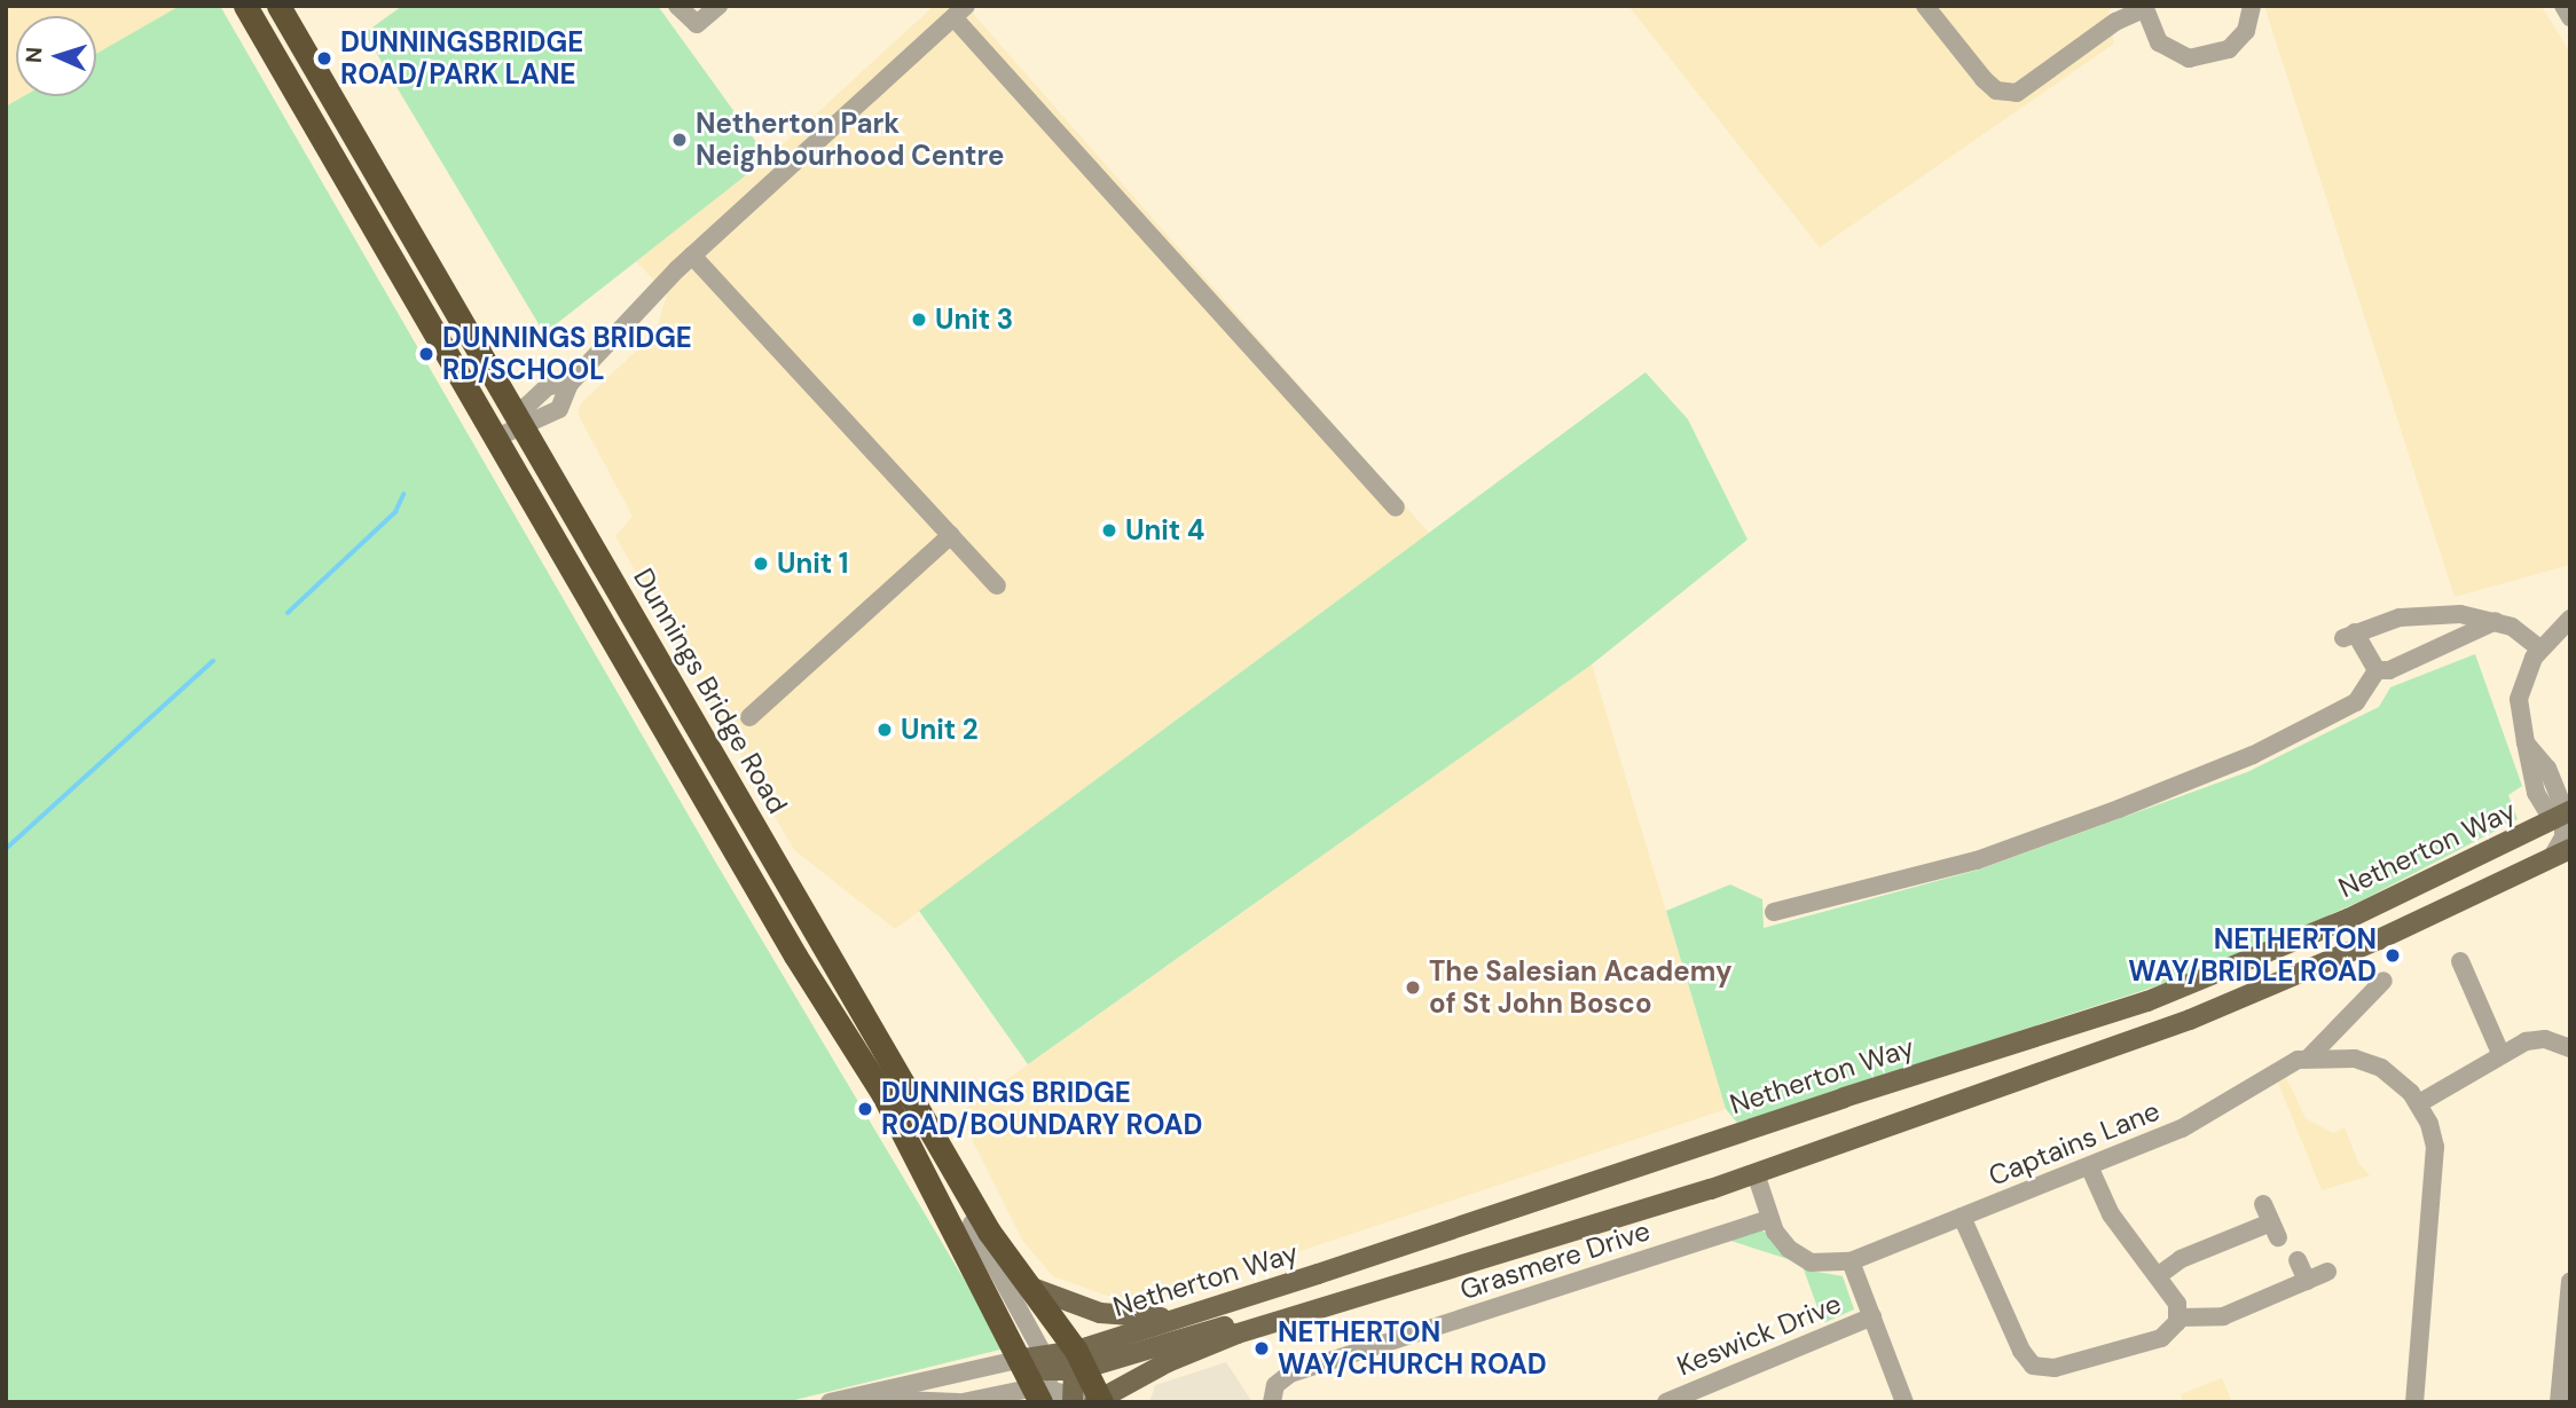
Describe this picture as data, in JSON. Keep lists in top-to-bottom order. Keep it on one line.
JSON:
{"streets":{"highway":["Dunnings Bridge Road"],"main road":["Netherton Way"],"street":["Captains Lane","Grasmere Drive","Keswick Drive"]},"crossings":[["Dunnings Bridge Road","Netherton Way"]],"places":["DUNNINGSBRIDGE ROAD/PARK LANE","Netherton Park Neighbourhood Centre","Unit 3","DUNNINGS BRIDGE RD/SCHOOL","Unit 4","Unit 1","Unit 2","NETHERTON WAY/BRIDLE ROAD","The Salesian Academy of St John Bosco","DUNNINGS BRIDGE ROAD/BOUNDARY ROAD","NETHERTON WAY/CHURCH ROAD"],"north":"left"}
